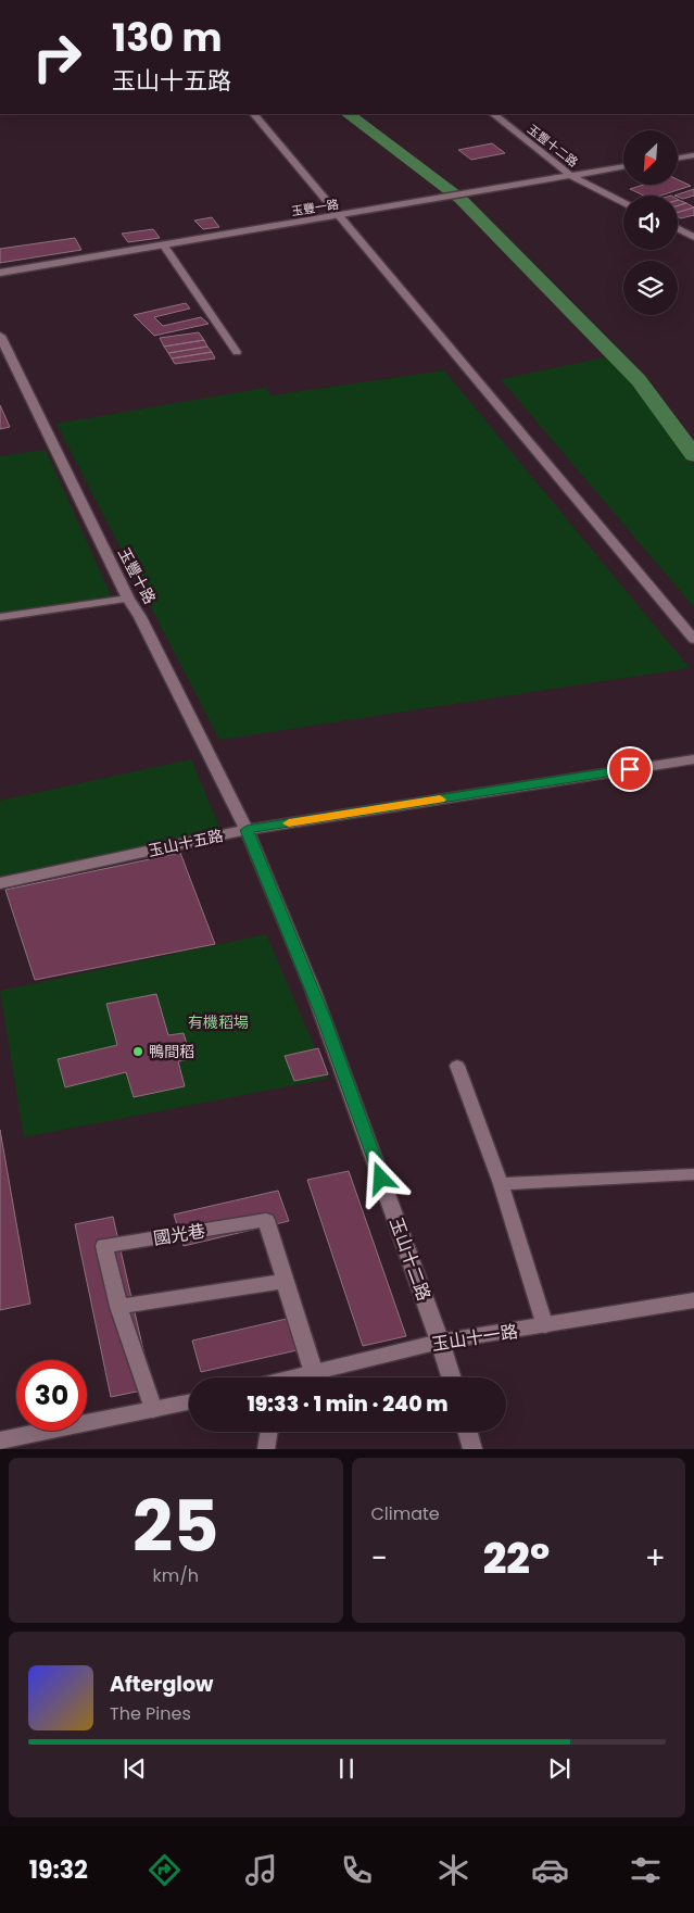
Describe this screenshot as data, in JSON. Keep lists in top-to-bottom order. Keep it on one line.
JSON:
{"streets":{"street":["玉豐十二路","玉豐一路","玉豐十路","玉山十五路","國光巷","玉山十二路","玉山十一路"]},"crossings":[["玉豐十二路","玉豐一路"],["玉豐十路","玉山十五路"],["玉豐十路","玉山十二路"],["玉山十五路","玉山十二路"],["國光巷","玉山十一路"],["玉山十二路","玉山十一路"]],"parks":["有機稻場"],"places":["鴨間稻"],"north":"bottom left","page":{"turn":["130 m","玉山十五路"],"limit":"30","trip":"19:33 · 1 min · 240 m","tile":[["25","km/h"],"Climate"],"heat":["−","22°","+"],"song":["Afterglow","The Pines"],"tabs":"19:32"}}
